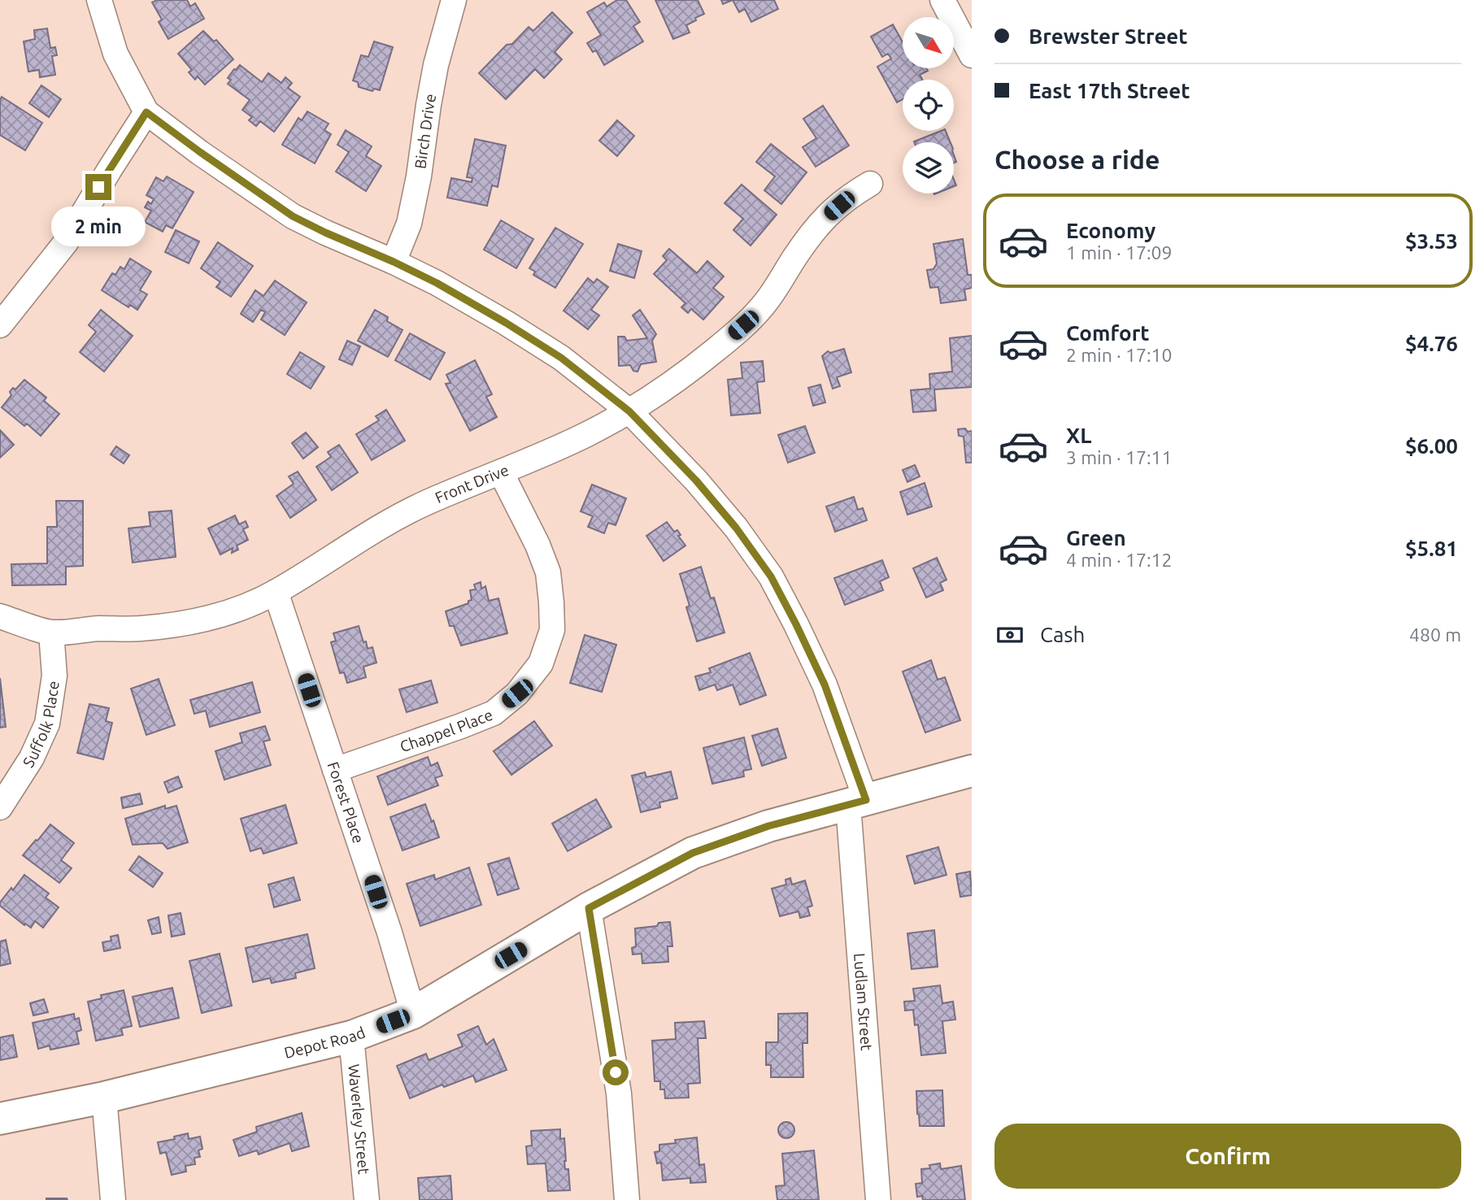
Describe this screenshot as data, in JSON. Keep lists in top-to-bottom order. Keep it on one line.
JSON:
{"streets":{"street":["Birch Drive","Front Drive","Suffolk Place","Chappel Place","Forest Place","Ludlam Street","Depot Road","Waverley Street"]},"crossings":[["Birch Drive","Ludlam Street"],["Front Drive","Suffolk Place"],["Front Drive","Chappel Place"],["Front Drive","Forest Place"],["Front Drive","Ludlam Street"],["Chappel Place","Forest Place"],["Forest Place","Depot Road"],["Ludlam Street","Depot Road"],["Depot Road","Waverley Street"]],"north":"bottom right","page":{"banner":["Brewster Street","East 17th Street"],"heading":"Choose a ride","list":[{"name":"Economy","note":"1 min · 17:09","value":"$3.53"},{"name":"Comfort","note":"2 min · 17:10","value":"$4.76"},{"name":"XL","note":"3 min · 17:11","value":"$6.00"},{"name":"Green","note":"4 min · 17:12","value":"$5.81"}],"bubble":"2 min","pay":["Cash","480 m"],"buttons":"Confirm"}}
